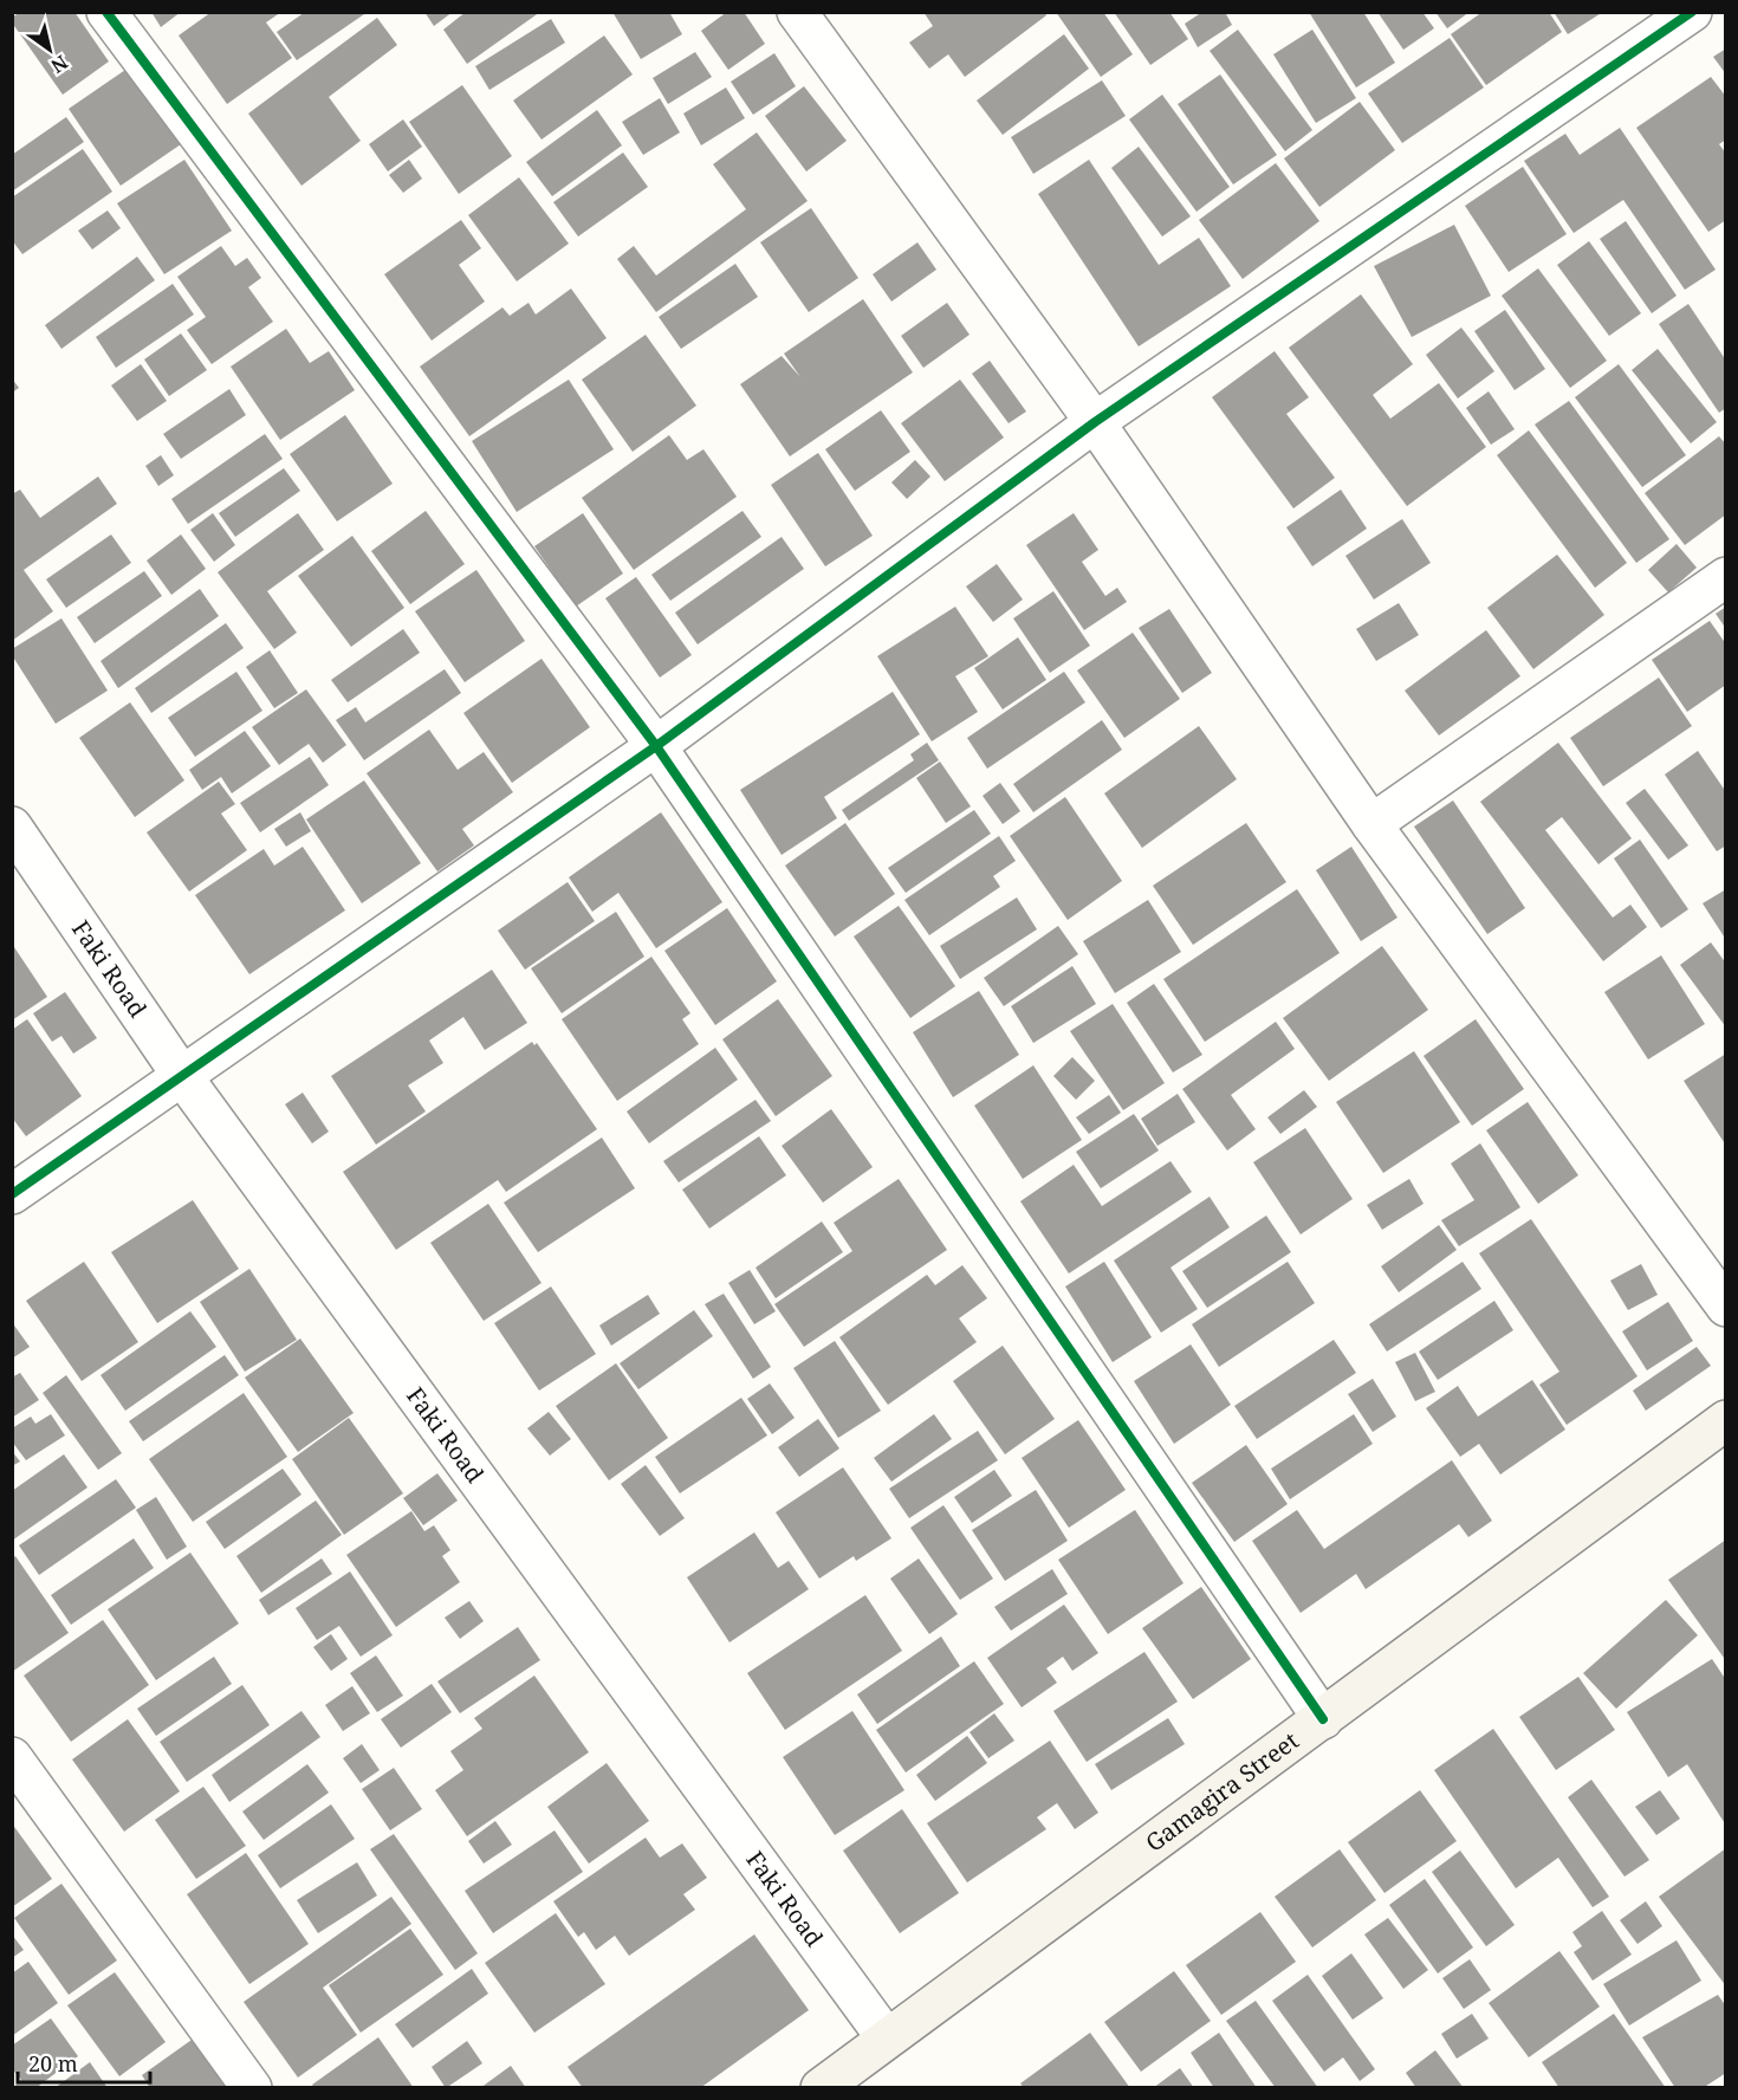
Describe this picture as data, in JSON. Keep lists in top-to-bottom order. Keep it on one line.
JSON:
{"streets":{"street":["Faki Road","Gamagira Street"]},"crossings":[["Faki Road","Gamagira Street"]],"scale_bar":"20 m","north":"bottom right"}
